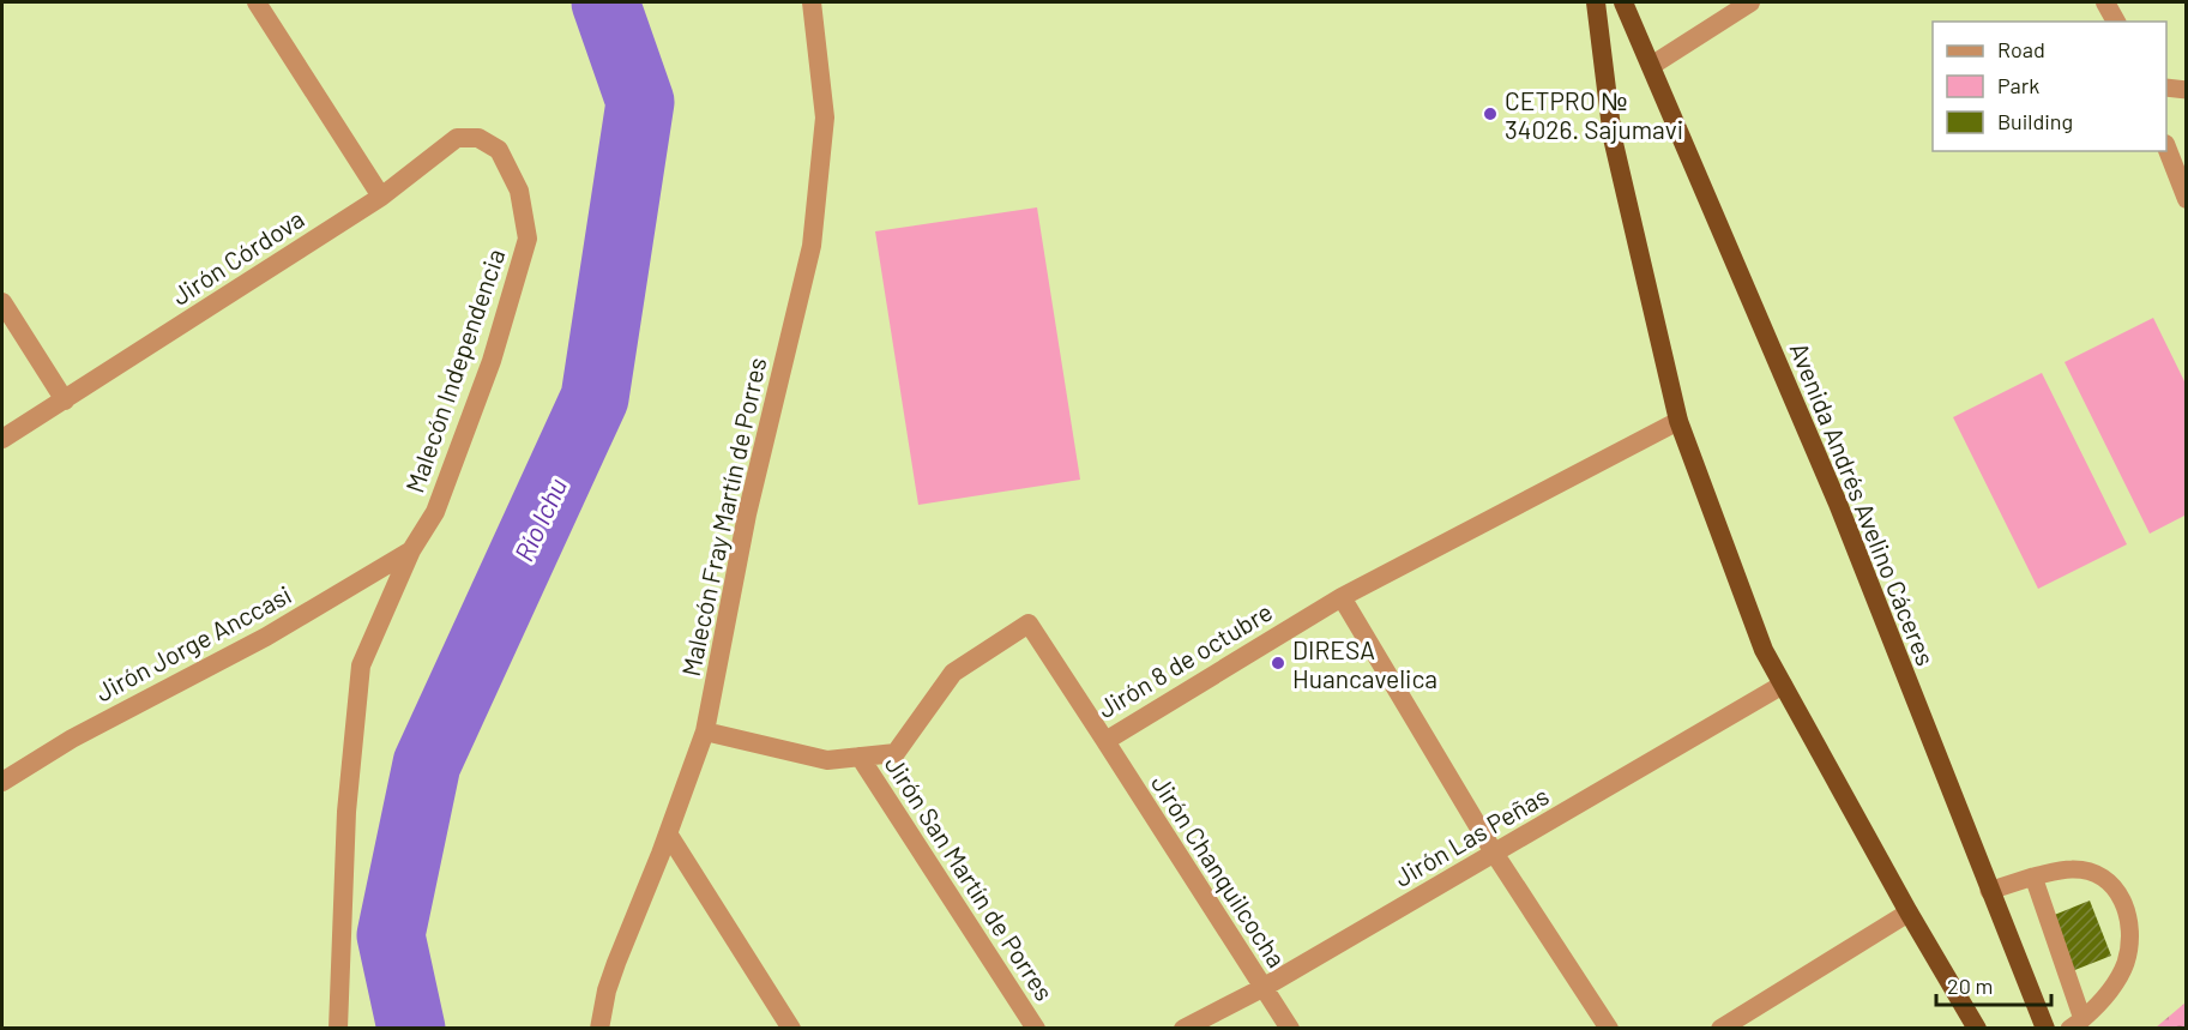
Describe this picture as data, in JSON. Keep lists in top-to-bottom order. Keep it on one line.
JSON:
{"streets":{"highway":["Avenida Andrés Avelino Cáceres"],"street":["Jirón Córdova","Malecón Independencia","Malecón Fray Martín de Porres","Jirón Jorge Anccasi","Jirón 8 de octubre","Jirón Las Peñas","Jirón Chanquilcocha","Jirón San Martín de Porres"]},"crossings":[["Jirón Córdova","Malecón Independencia"],["Malecón Independencia","Jirón Jorge Anccasi"],["Malecón Fray Martín de Porres","Jirón 8 de octubre"],["Jirón 8 de octubre","Jirón Chanquilcocha"],["Jirón 8 de octubre","Jirón San Martín de Porres"],["Jirón Las Peñas","Jirón Chanquilcocha"]],"water":["Río Ichu"],"places":["CETPRO № 34026. Sajumavi","DIRESA Huancavelica"],"legend":["Road","Park","Building"],"scale_bar":"20 m"}
